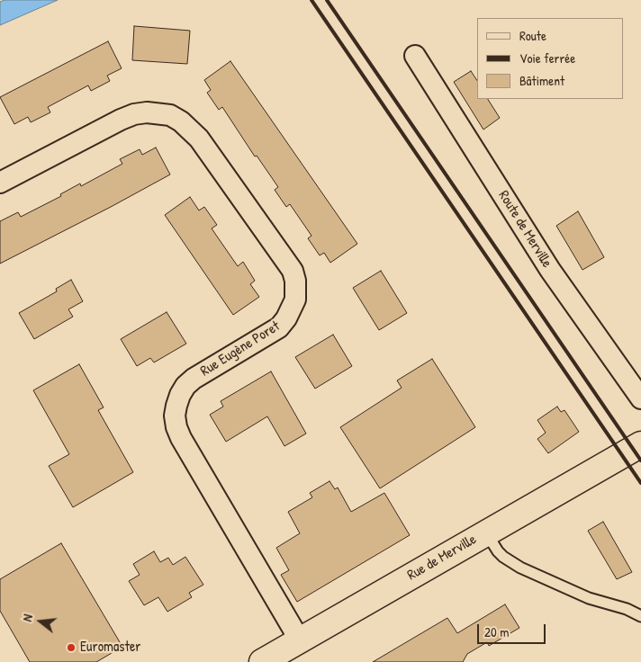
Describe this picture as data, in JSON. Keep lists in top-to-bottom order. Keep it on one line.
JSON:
{"streets":{"street":["Route de Merville","Rue Eugène Poret","Rue de Merville"]},"crossings":[["Rue Eugène Poret","Rue de Merville"]],"places":["Euromaster"],"legend":["Route","Voie ferrée","Bâtiment"],"scale_bar":"20 m","north":"left"}
